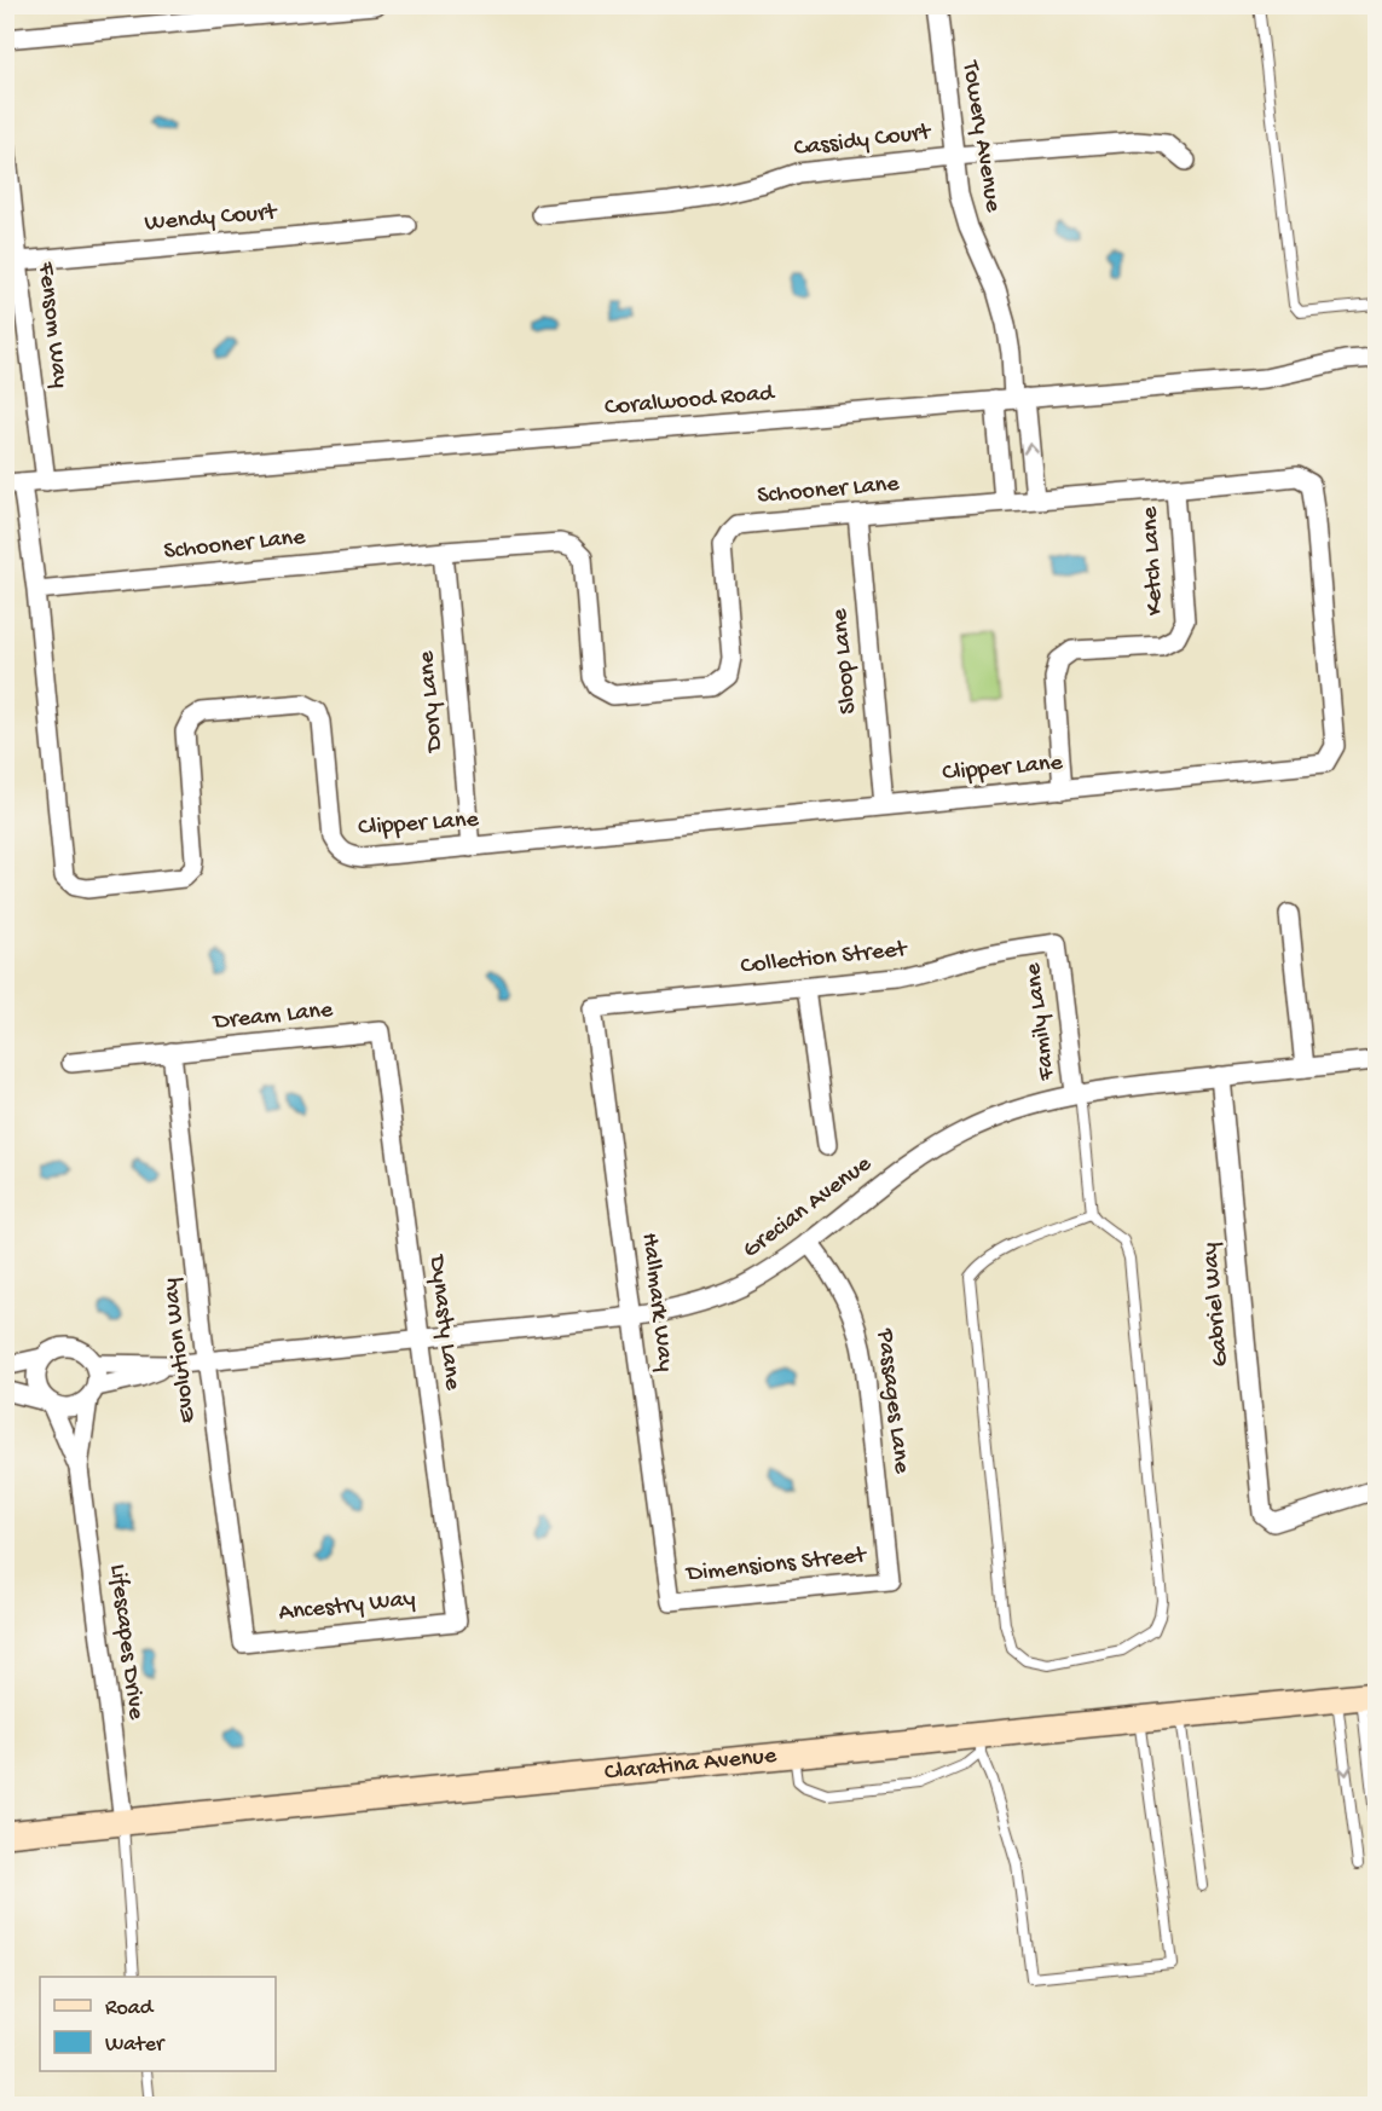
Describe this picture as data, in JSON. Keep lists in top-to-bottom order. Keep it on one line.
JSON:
{"streets":{"main road":["Claratina Avenue"],"street":["Towery Avenue","Cassidy Court","Wendy Court","Fensom Way","Coralwood Road","Schooner Lane","Ketch Lane","Sloop Lane","Dory Lane","Clipper Lane","Collection Street","Dream Lane","Family Lane","Grecian Avenue","Hallmark Way","Gabriel Way","Dynasty Lane","Evolution Way","Passages Lane","Dimensions Street","Ancestry Way","Lifescapes Drive"]},"crossings":[["Towery Avenue","Cassidy Court"],["Towery Avenue","Coralwood Road"],["Towery Avenue","Schooner Lane"],["Wendy Court","Fensom Way"],["Fensom Way","Coralwood Road"],["Coralwood Road","Clipper Lane"],["Schooner Lane","Ketch Lane"],["Schooner Lane","Sloop Lane"],["Schooner Lane","Dory Lane"],["Schooner Lane","Clipper Lane"],["Ketch Lane","Clipper Lane"],["Sloop Lane","Clipper Lane"],["Dory Lane","Clipper Lane"],["Collection Street","Family Lane"],["Collection Street","Hallmark Way"],["Dream Lane","Dynasty Lane"],["Dream Lane","Evolution Way"],["Family Lane","Grecian Avenue"],["Grecian Avenue","Hallmark Way"],["Grecian Avenue","Gabriel Way"],["Grecian Avenue","Dynasty Lane"],["Grecian Avenue","Evolution Way"],["Grecian Avenue","Passages Lane"],["Grecian Avenue","Lifescapes Drive"],["Hallmark Way","Dimensions Street"],["Dynasty Lane","Ancestry Way"],["Evolution Way","Ancestry Way"],["Passages Lane","Dimensions Street"],["Lifescapes Drive","Claratina Avenue"]],"legend":["Road","Water"]}
